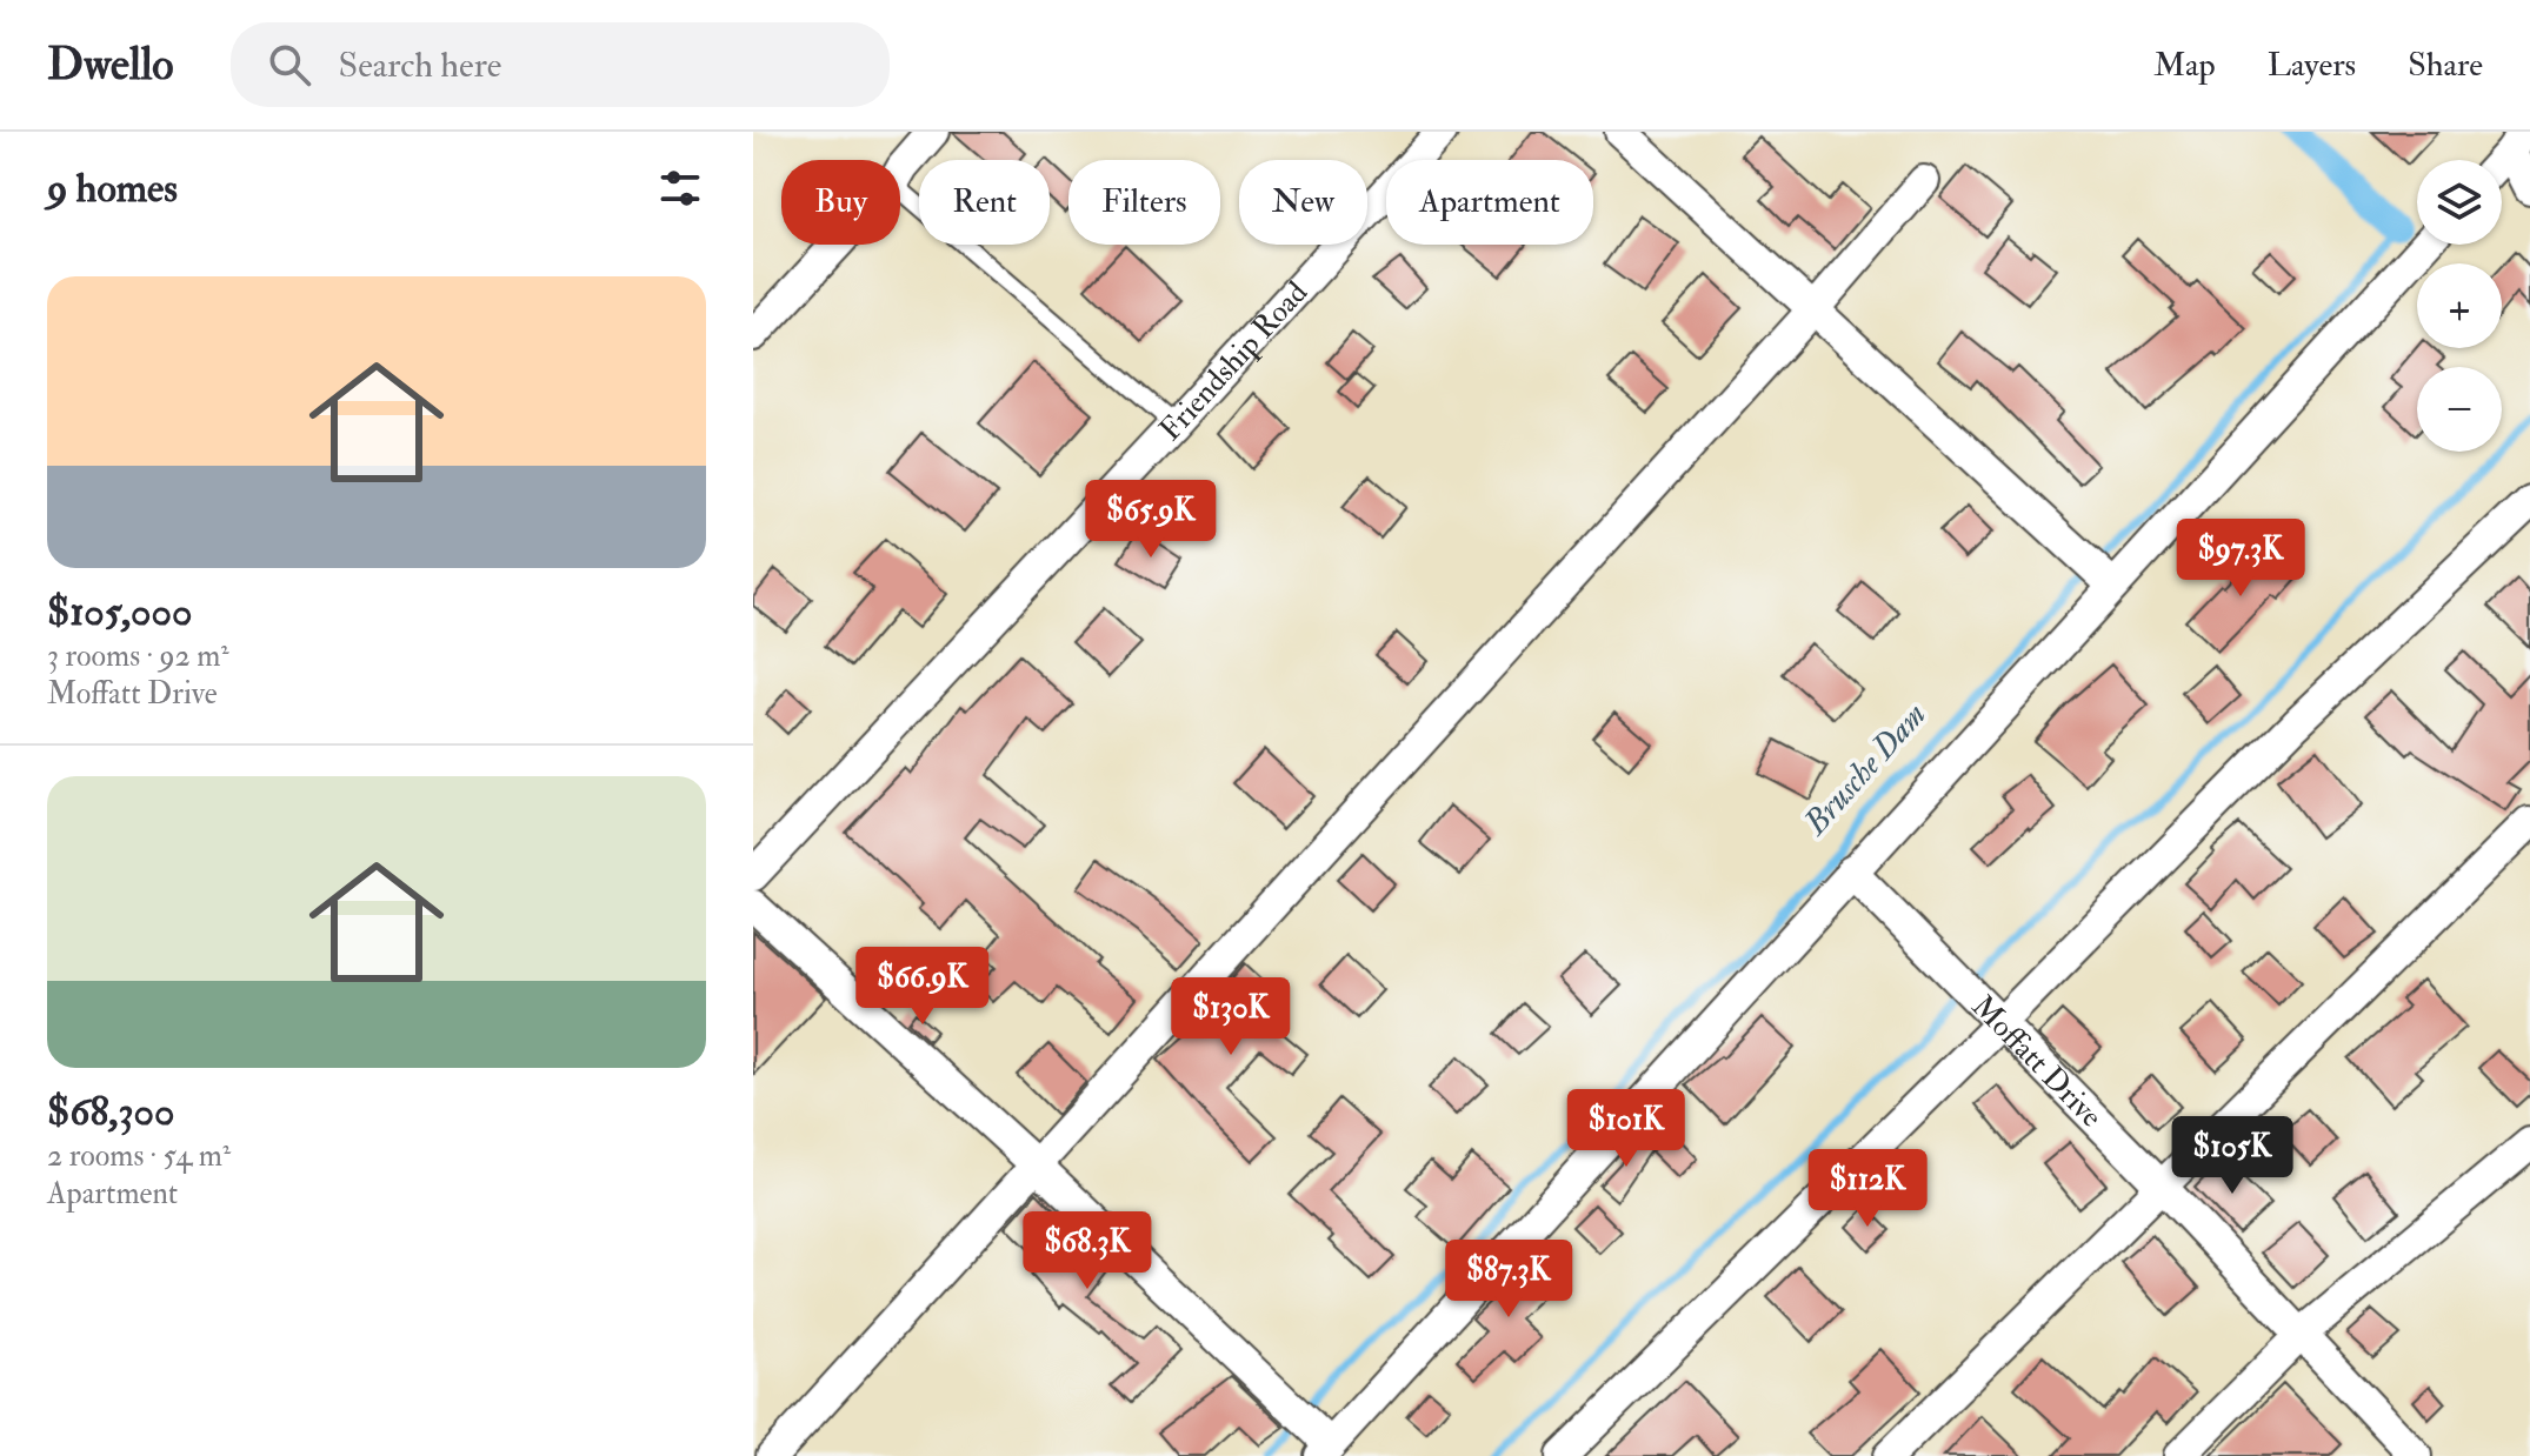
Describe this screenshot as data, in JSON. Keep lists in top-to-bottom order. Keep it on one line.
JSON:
{"streets":{"street":["Friendship Road","Moffatt Drive"]},"water":["Brusche Dam"],"page":{"header":"Dwello","search":"Search here","nav":["Map","Layers","Share"],"heading":"9 homes","map_buttons":["+","−"],"chip":["Buy","Rent","Filters","New","Apartment"],"list":[{"name":"$105,000","note":"3 rooms · 92 m² · Moffatt Drive"},{"name":"$68,300","note":"2 rooms · 54 m² · Apartment"}],"price":["$65.9K","$97.3K","$66.9K","$130K","$101K","$105K","$112K","$68.3K","$87.3K"]}}
